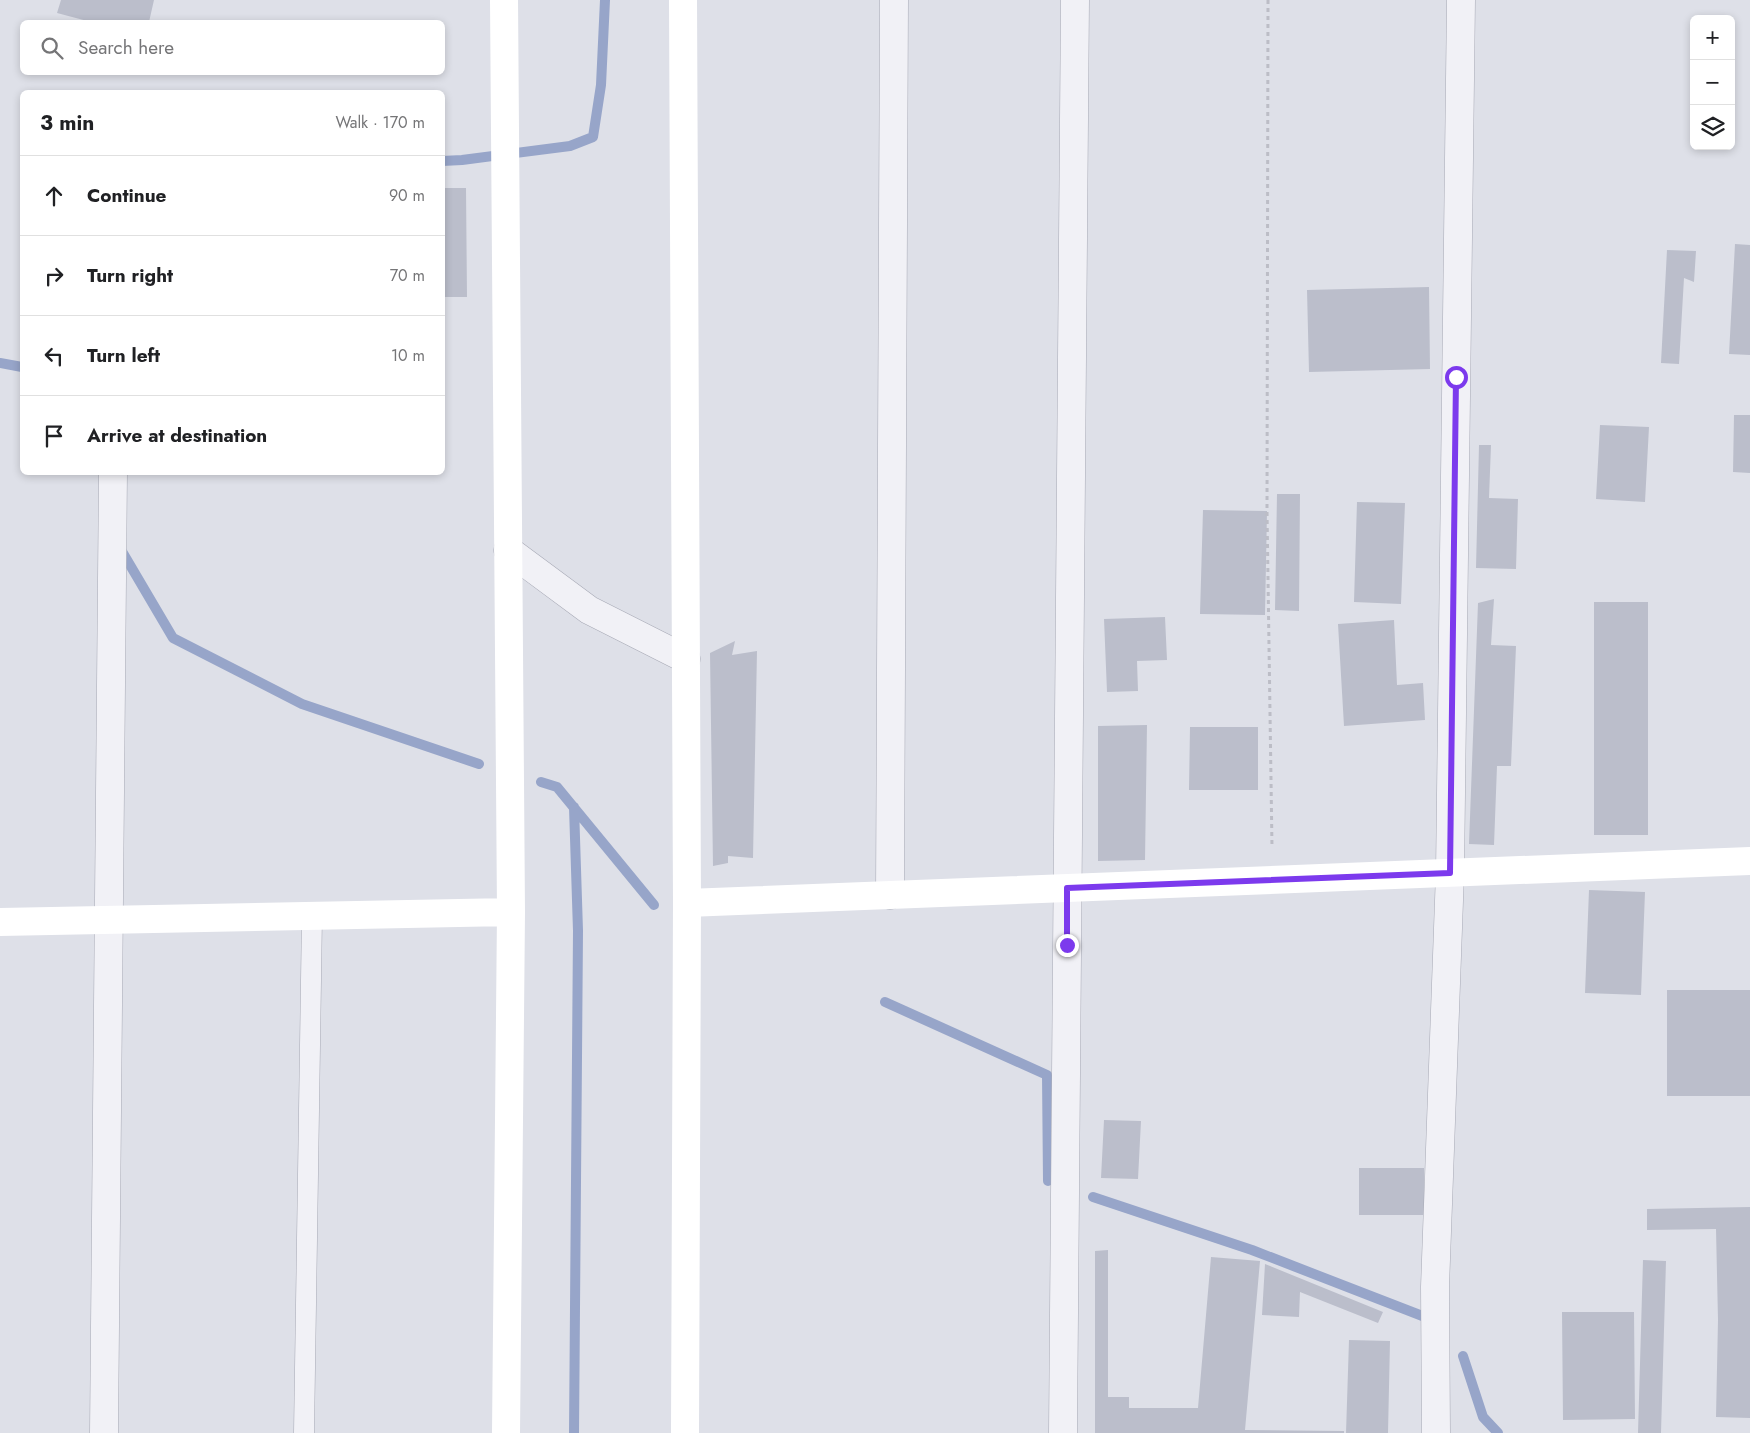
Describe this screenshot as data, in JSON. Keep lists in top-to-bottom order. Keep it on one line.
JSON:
{"page":{"map_buttons":["+","−"],"search":"Search here","heading":["3 min","Walk · 170 m"],"list":[["Continue","90 m"],["Turn right","70 m"],["Turn left","10 m"],"Arrive at destination"]}}
